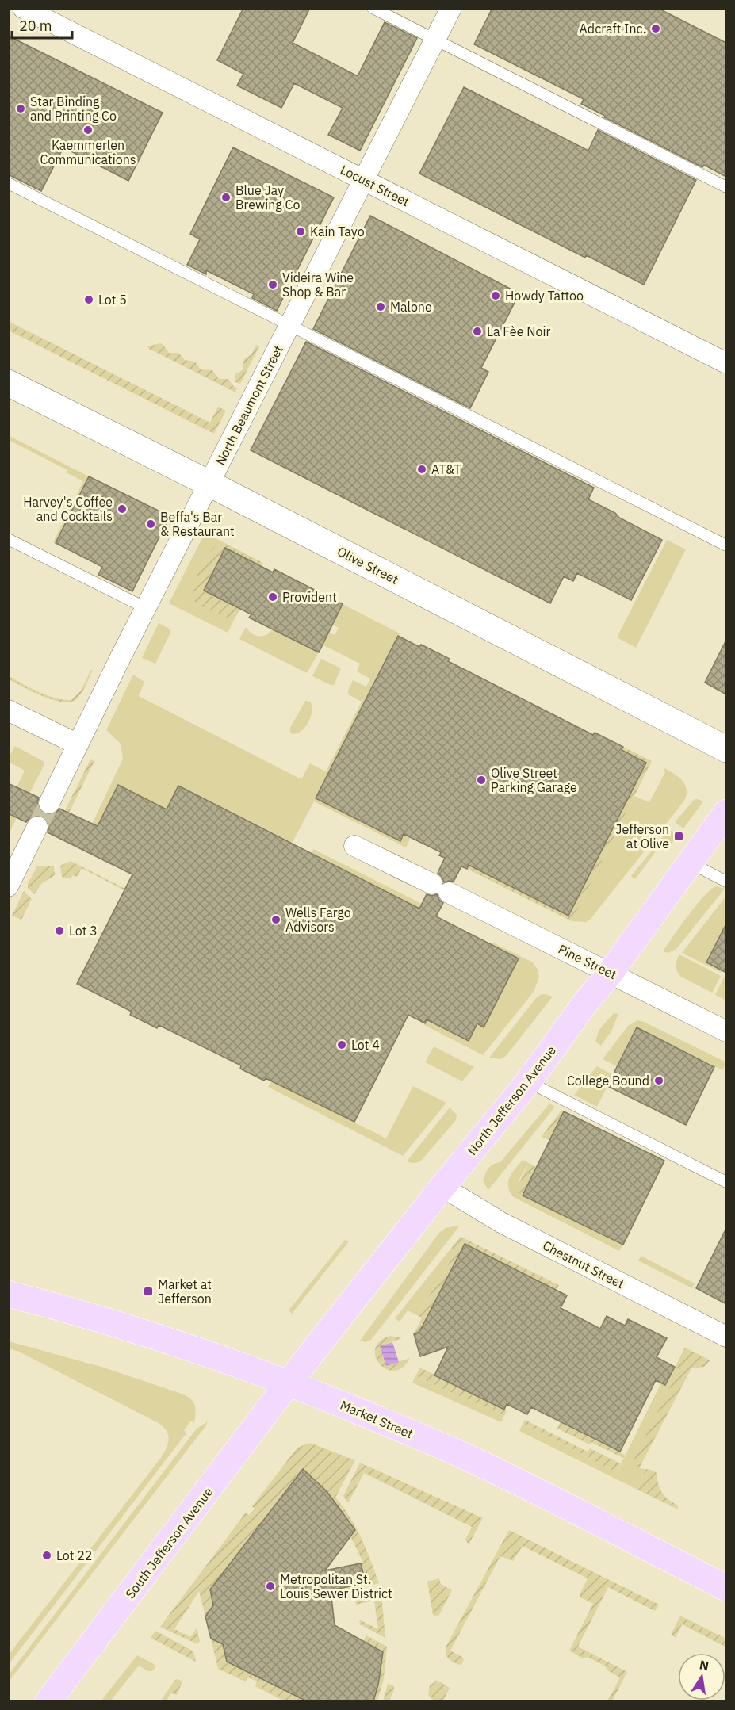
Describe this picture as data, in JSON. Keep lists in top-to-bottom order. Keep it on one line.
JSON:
{"streets":{"main road":["Olive Street","North Jefferson Avenue","Market Street","South Jefferson Avenue"],"street":["Locust Street","North Beaumont Street","Pine Street","Chestnut Street"]},"crossings":[["Locust Street","North Beaumont Street"],["North Beaumont Street","Olive Street"],["Pine Street","North Jefferson Avenue"],["North Jefferson Avenue","Chestnut Street"],["North Jefferson Avenue","Market Street"],["North Jefferson Avenue","South Jefferson Avenue"],["Market Street","South Jefferson Avenue"]],"places":{"other":["Adcraft Inc.","Star Binding and Printing Co","Kaemmerlen Communications","Blue Jay Brewing Co","Kain Tayo","Videira Wine Shop & Bar","Howdy Tattoo","Lot 5","Malone","La Fèe Noir","AT&T","Harvey's Coffee and Cocktails","Beffa's Bar & Restaurant","Provident","Olive Street Parking Garage","Wells Fargo Advisors","Lot 3","Lot 4","College Bound","Lot 22","Metropolitan St. Louis Sewer District"],"transit":["Jefferson at Olive","Market at Jefferson"]},"scale_bar":"20 m","north":"top"}
